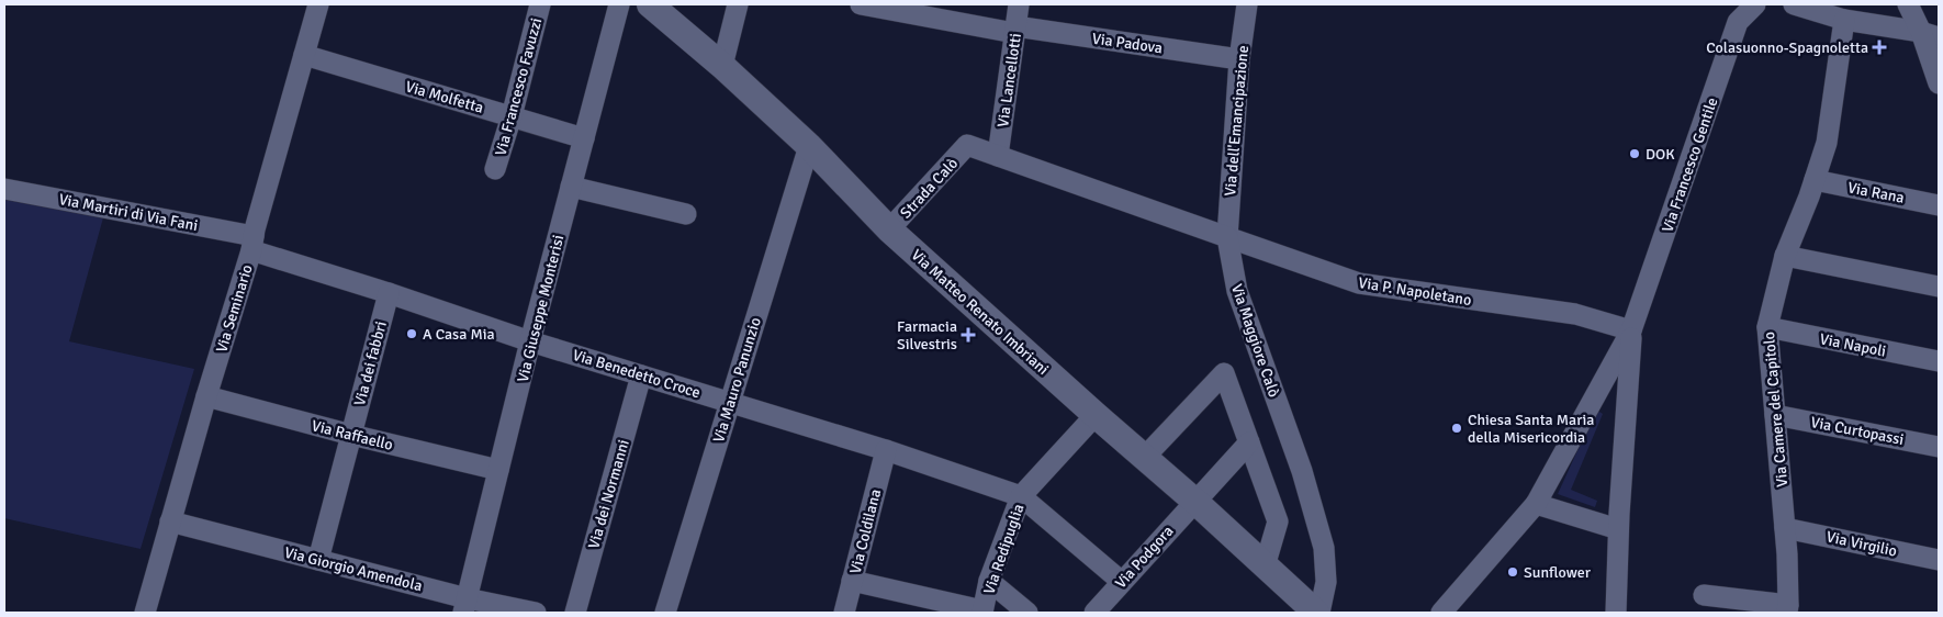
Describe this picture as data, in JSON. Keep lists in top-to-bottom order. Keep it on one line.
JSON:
{"streets":{"street":["Via Padova","Via Lancellotti","Via Francesco Favuzzi","Via Molfetta","Via dell'Emancipazione","Via Francesco Gentile","Strada Calò","Via Rana","Via Martiri di Via Fani","Via P. Napoletano","Via Seminario","Via Giuseppe Monterisi","Via Matteo Renato Imbriani","Via Maggiore Calò","Via Napoli","Via dei fabbri","Via Benedetto Croce","Via Mauro Panunzio","Via Camere del Capitolo","Via Curtopassi","Via Raffaello","Via dei Normanni","Via Coldilana","Via Virgilio","Via Redipuglia","Via Podgora","Via Giorgio Amendola"]},"crossings":[["Via Padova","Via Lancellotti"],["Via Padova","Via dell'Emancipazione"],["Via Lancellotti","Strada Calò"],["Via Francesco Favuzzi","Via Molfetta"],["Via Molfetta","Via Seminario"],["Via Molfetta","Via Giuseppe Monterisi"],["Via dell'Emancipazione","Via P. Napoletano"],["Via dell'Emancipazione","Via Maggiore Calò"],["Via Francesco Gentile","Via P. Napoletano"],["Strada Calò","Via Matteo Renato Imbriani"],["Via Rana","Via Camere del Capitolo"],["Via Martiri di Via Fani","Via Seminario"],["Via Martiri di Via Fani","Via Benedetto Croce"],["Via P. Napoletano","Via Maggiore Calò"],["Via Seminario","Via Benedetto Croce"],["Via Seminario","Via Raffaello"],["Via Seminario","Via Giorgio Amendola"],["Via Giuseppe Monterisi","Via Benedetto Croce"],["Via Giuseppe Monterisi","Via Raffaello"],["Via Giuseppe Monterisi","Via Giorgio Amendola"],["Via Matteo Renato Imbriani","Via Maggiore Calò"],["Via Matteo Renato Imbriani","Via Mauro Panunzio"],["Via Matteo Renato Imbriani","Via Redipuglia"],["Via Matteo Renato Imbriani","Via Podgora"],["Via Napoli","Via Camere del Capitolo"],["Via dei fabbri","Via Benedetto Croce"],["Via dei fabbri","Via Raffaello"],["Via dei fabbri","Via Giorgio Amendola"],["Via Benedetto Croce","Via Mauro Panunzio"],["Via Benedetto Croce","Via dei Normanni"],["Via Benedetto Croce","Via Coldilana"],["Via Benedetto Croce","Via Redipuglia"],["Via Camere del Capitolo","Via Curtopassi"],["Via Camere del Capitolo","Via Virgilio"]],"places":{"health":["Colasuonno-Spagnoletta","Farmacia Silvestris"],"other":["DOK","A Casa Mia","Chiesa Santa Maria della Misericordia","Sunflower"]}}
